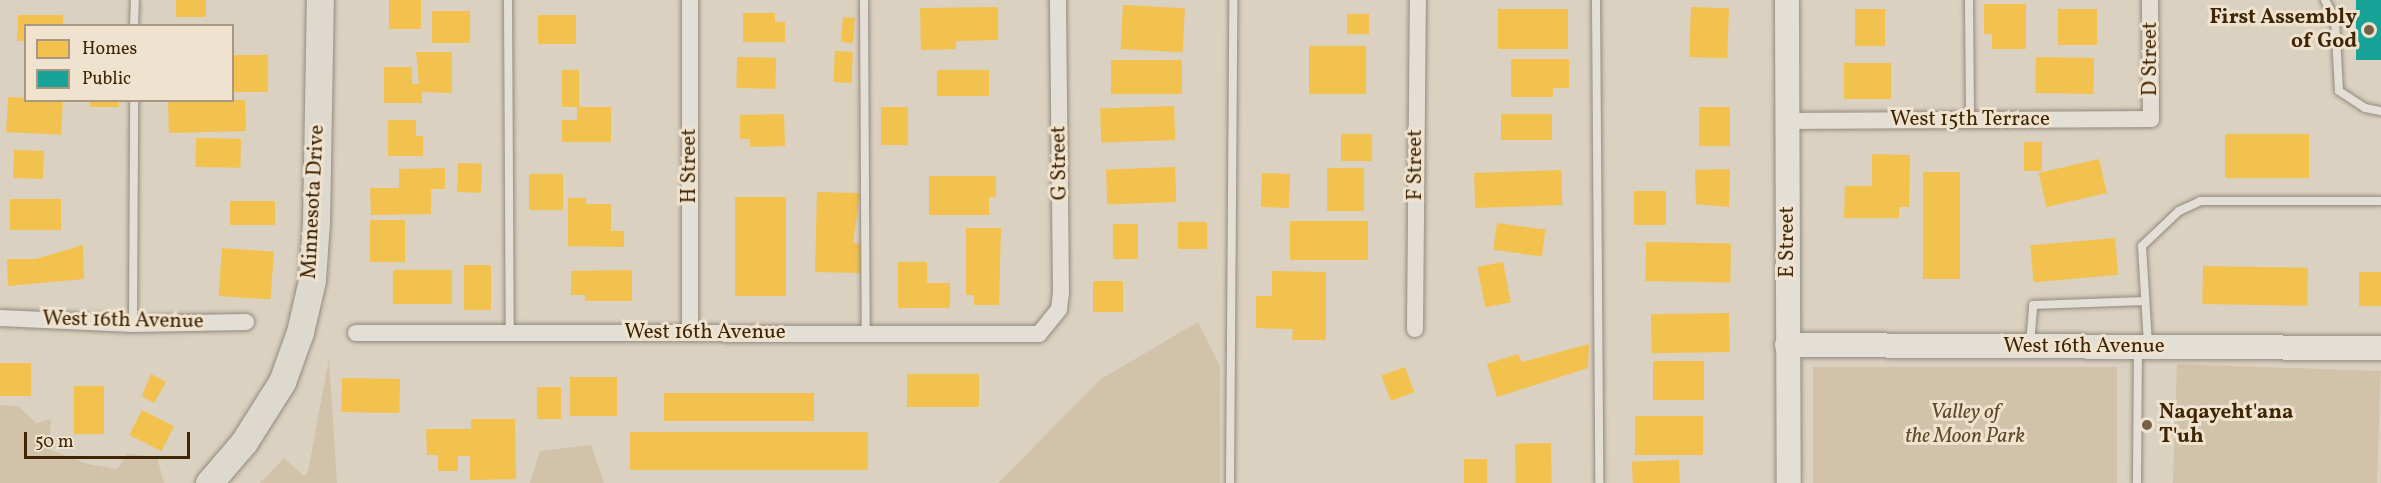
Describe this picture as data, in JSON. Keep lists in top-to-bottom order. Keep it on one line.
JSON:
{"streets":{"main road":["Minnesota Drive"],"street":["D Street","West 15th Terrace","G Street","F Street","H Street","E Street","West 16th Avenue"]},"crossings":[["D Street","West 15th Terrace"],["West 15th Terrace","E Street"],["G Street","West 16th Avenue"],["H Street","West 16th Avenue"],["E Street","West 16th Avenue"]],"parks":["Valley of the Moon Park"],"places":["First Assembly of God","Naqayeht'ana T'uh"],"legend":["Homes","Public"],"scale_bar":"50 m"}
